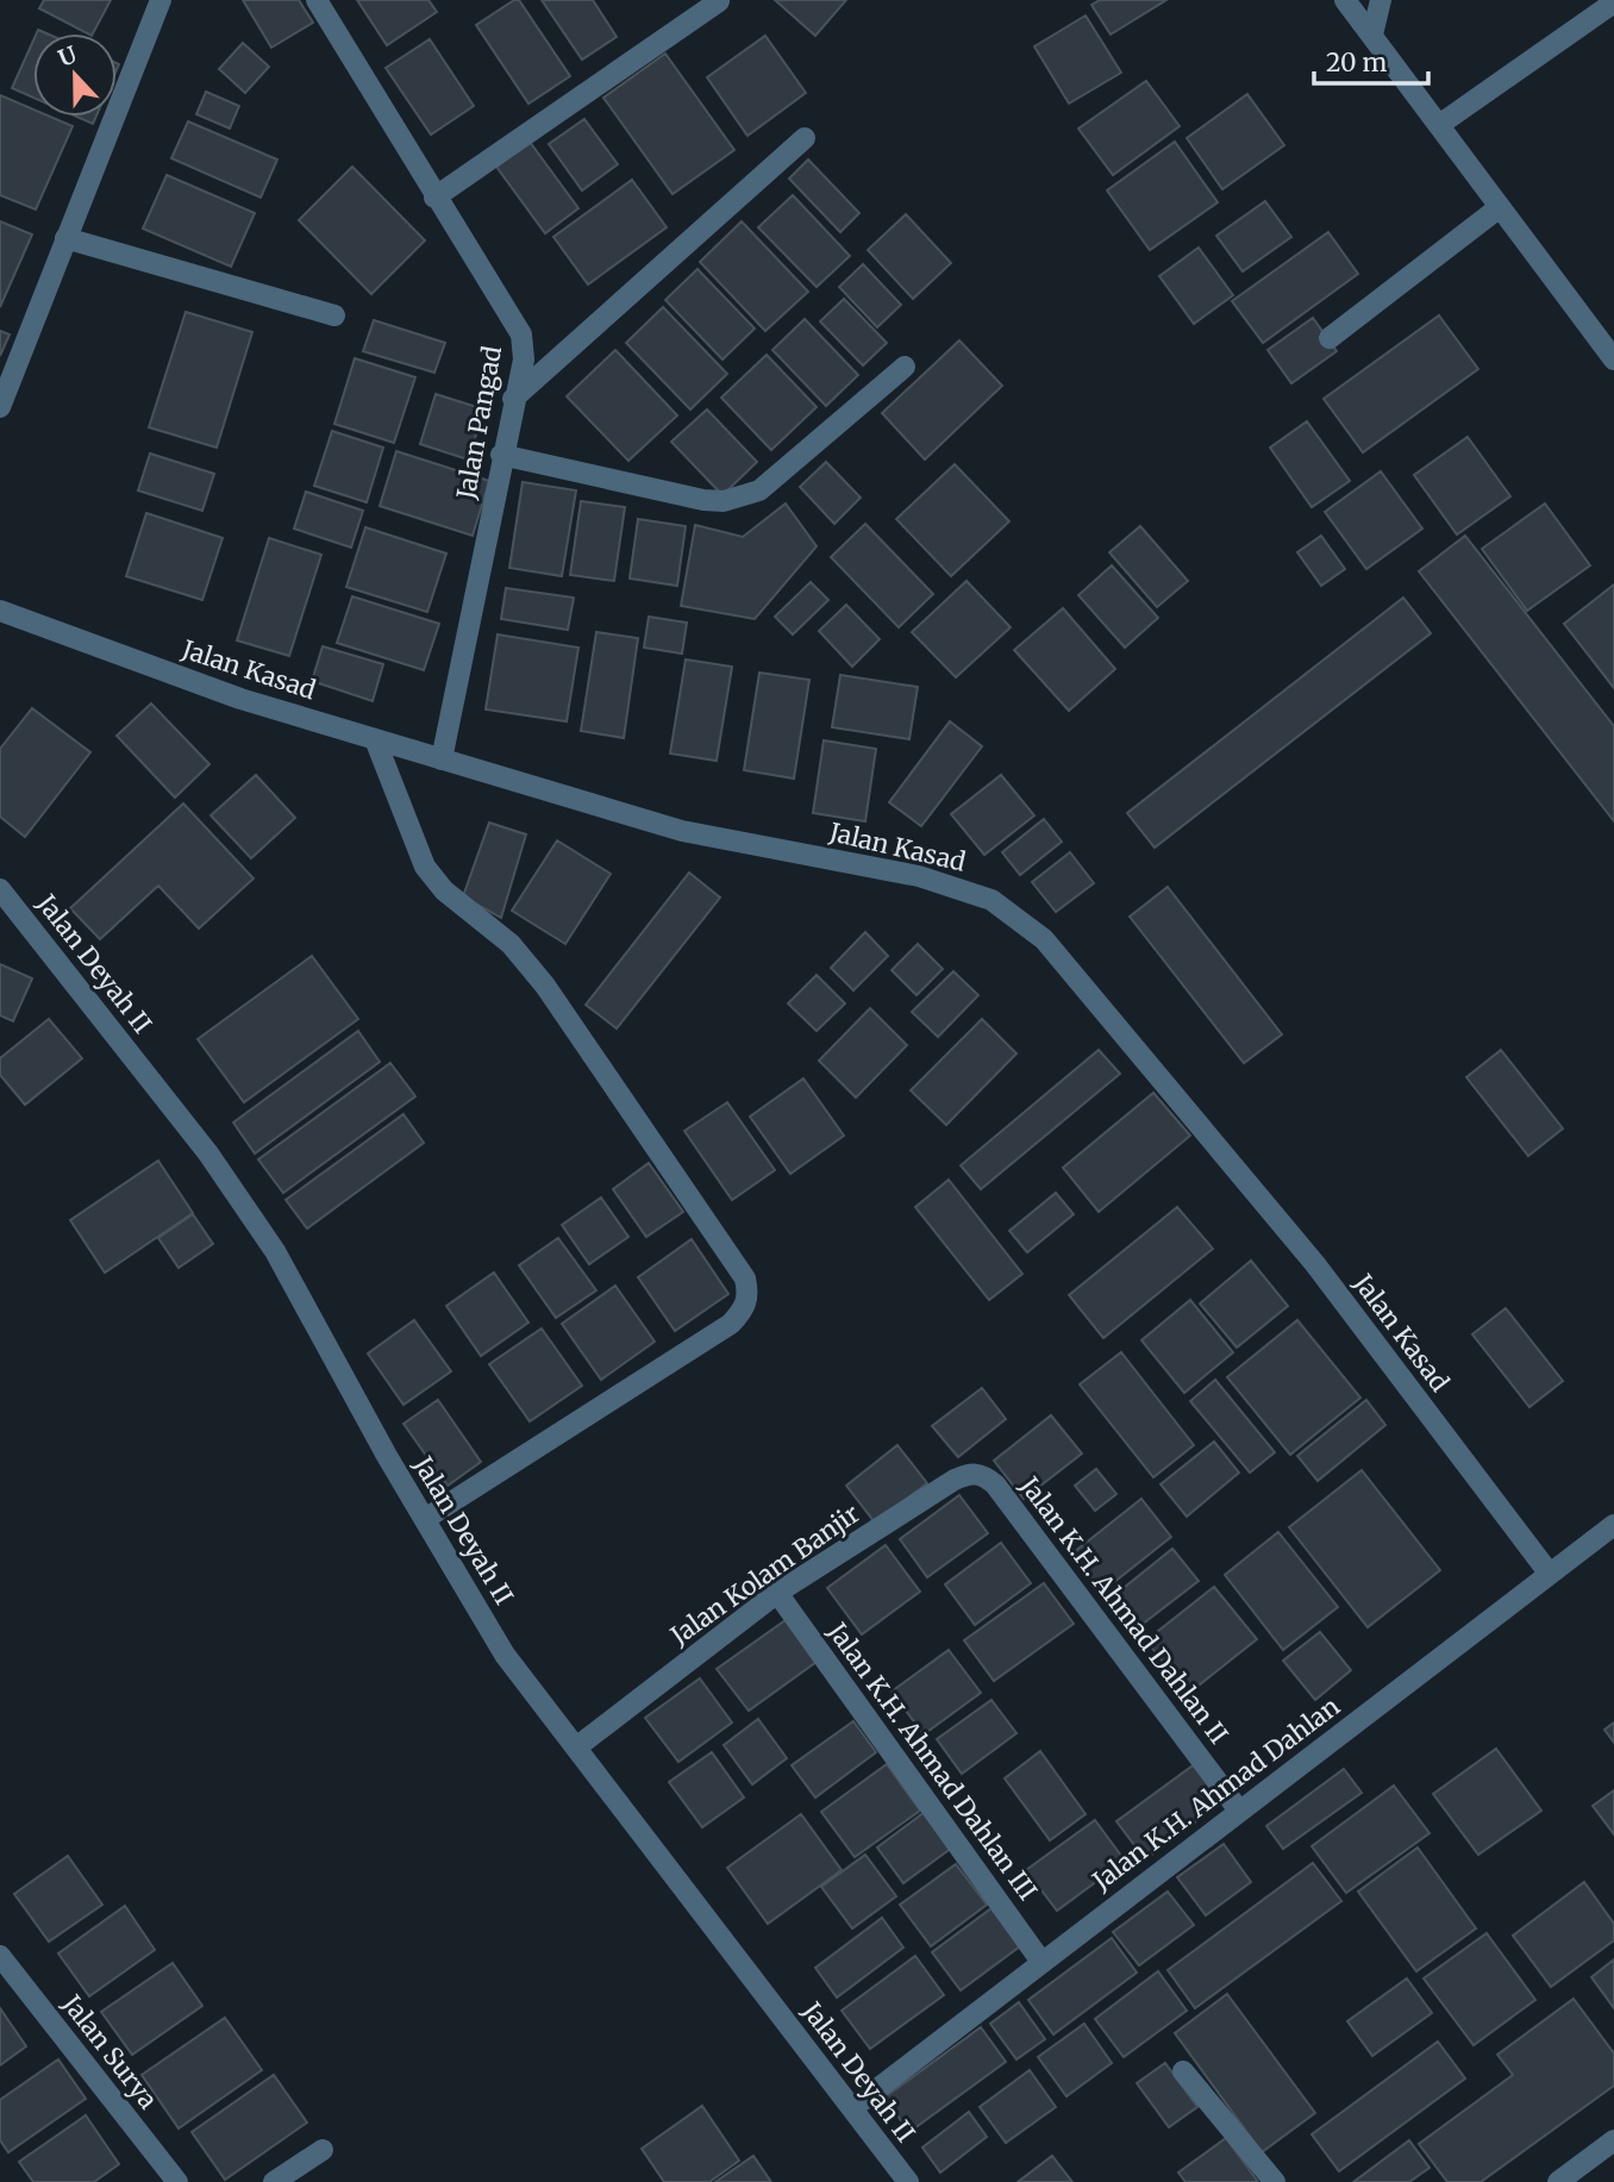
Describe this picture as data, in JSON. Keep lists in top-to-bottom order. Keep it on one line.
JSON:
{"streets":{"street":["Jalan Pangad","Jalan Kasad","Jalan Deyah II","Jalan Kolam Banjir","Jalan K.H. Ahmad Dahlan II","Jalan K.H. Ahmad Dahlan III","Jalan K.H. Ahmad Dahlan","Jalan Surya"]},"crossings":[["Jalan Pangad","Jalan Kasad"],["Jalan Kasad","Jalan K.H. Ahmad Dahlan"],["Jalan Deyah II","Jalan Kolam Banjir"],["Jalan Deyah II","Jalan K.H. Ahmad Dahlan"],["Jalan Kolam Banjir","Jalan K.H. Ahmad Dahlan II"],["Jalan Kolam Banjir","Jalan K.H. Ahmad Dahlan III"],["Jalan K.H. Ahmad Dahlan II","Jalan K.H. Ahmad Dahlan"],["Jalan K.H. Ahmad Dahlan III","Jalan K.H. Ahmad Dahlan"]],"scale_bar":"20 m","north":"top"}
